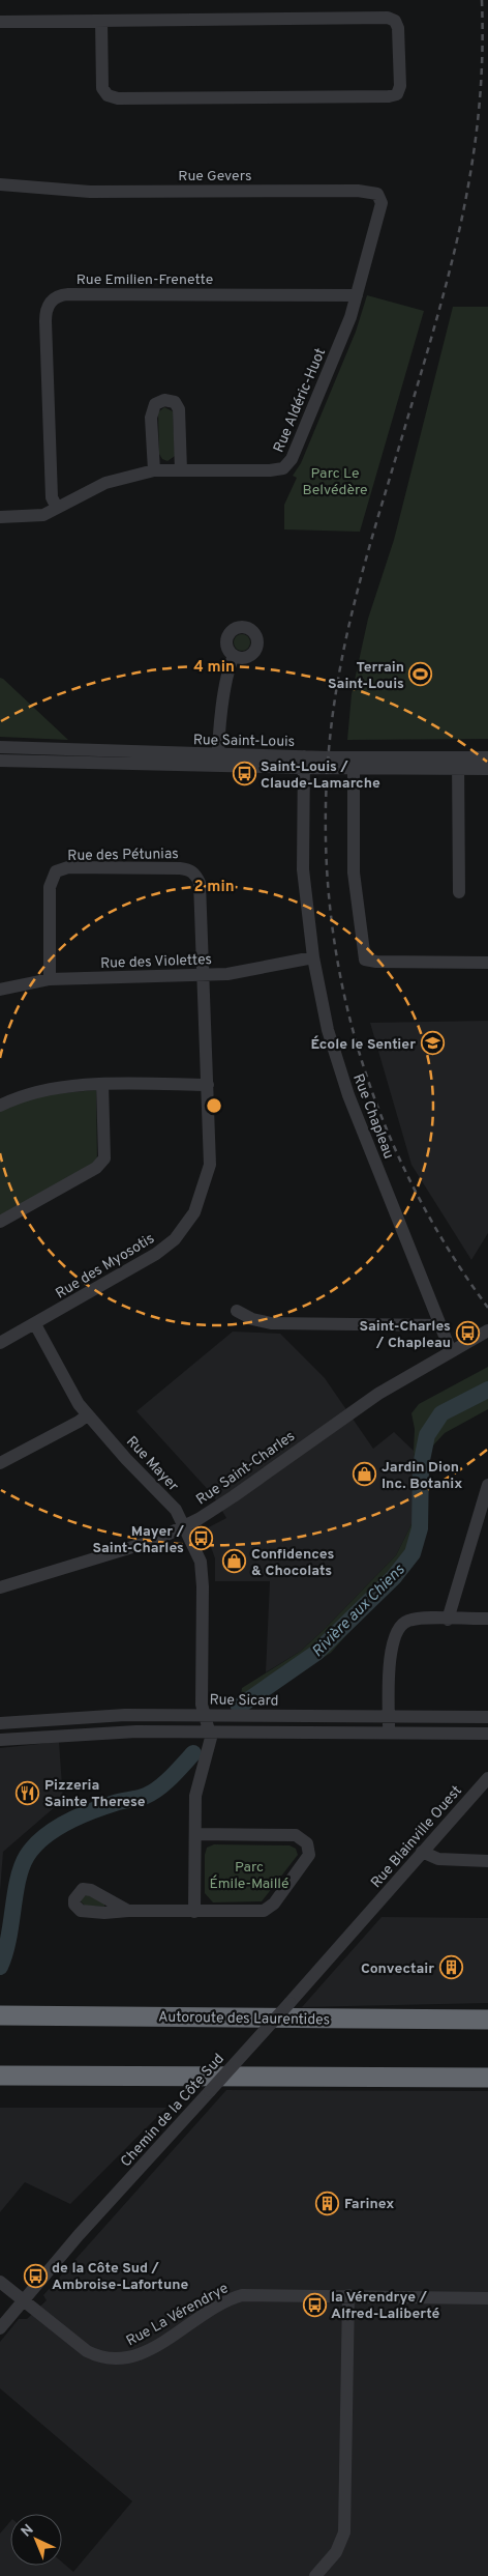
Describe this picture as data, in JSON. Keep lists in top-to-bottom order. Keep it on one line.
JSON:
{"streets":{"highway":["Autoroute des Laurentides"],"street":["Rue Gevers","Rue Emilien-Frenette","Rue Aldéric-Huot","Rue Saint-Louis","Rue des Pétunias","Rue des Violettes","Rue Chapleau","Rue des Myosotis","Rue Mayer","Rue Saint-Charles","Rue Sicard","Rue Blainville Ouest","Chemin de la Côte Sud","Rue La Vérendrye"]},"crossings":[["Rue Gevers","Rue Aldéric-Huot"],["Rue Emilien-Frenette","Rue Aldéric-Huot"],["Rue Saint-Louis","Rue Chapleau"],["Rue des Pétunias","Rue des Violettes"],["Rue des Pétunias","Rue des Myosotis"],["Rue des Violettes","Rue Chapleau"],["Rue des Violettes","Rue des Myosotis"],["Rue Chapleau","Rue Saint-Charles"],["Rue des Myosotis","Rue Mayer"],["Rue Mayer","Rue Saint-Charles"],["Rue Mayer","Rue Sicard"],["Rue Blainville Ouest","Chemin de la Côte Sud"],["Chemin de la Côte Sud","Rue La Vérendrye"]],"water":["Rivière aux Chiens"],"parks":["Parc Le Belvédère","Parc Émile-Maillé"],"places":{"sports":["Terrain Saint-Louis"],"bus stop":["Saint-Louis / Claude-Lamarche","Saint-Charles / Chapleau","Mayer / Saint-Charles","de la Côte Sud / Ambroise-Lafortune","la Vérendrye / Alfred-Laliberté"],"school or university":["École le Sentier"],"shop":["Jardin Dion Inc. Botanix","Confidences & Chocolats"],"restaurant":["Pizzeria Sainte Therese"],"building":["Convectair","Farinex"]},"north":"top left","rings":["4 min","2 min"]}
